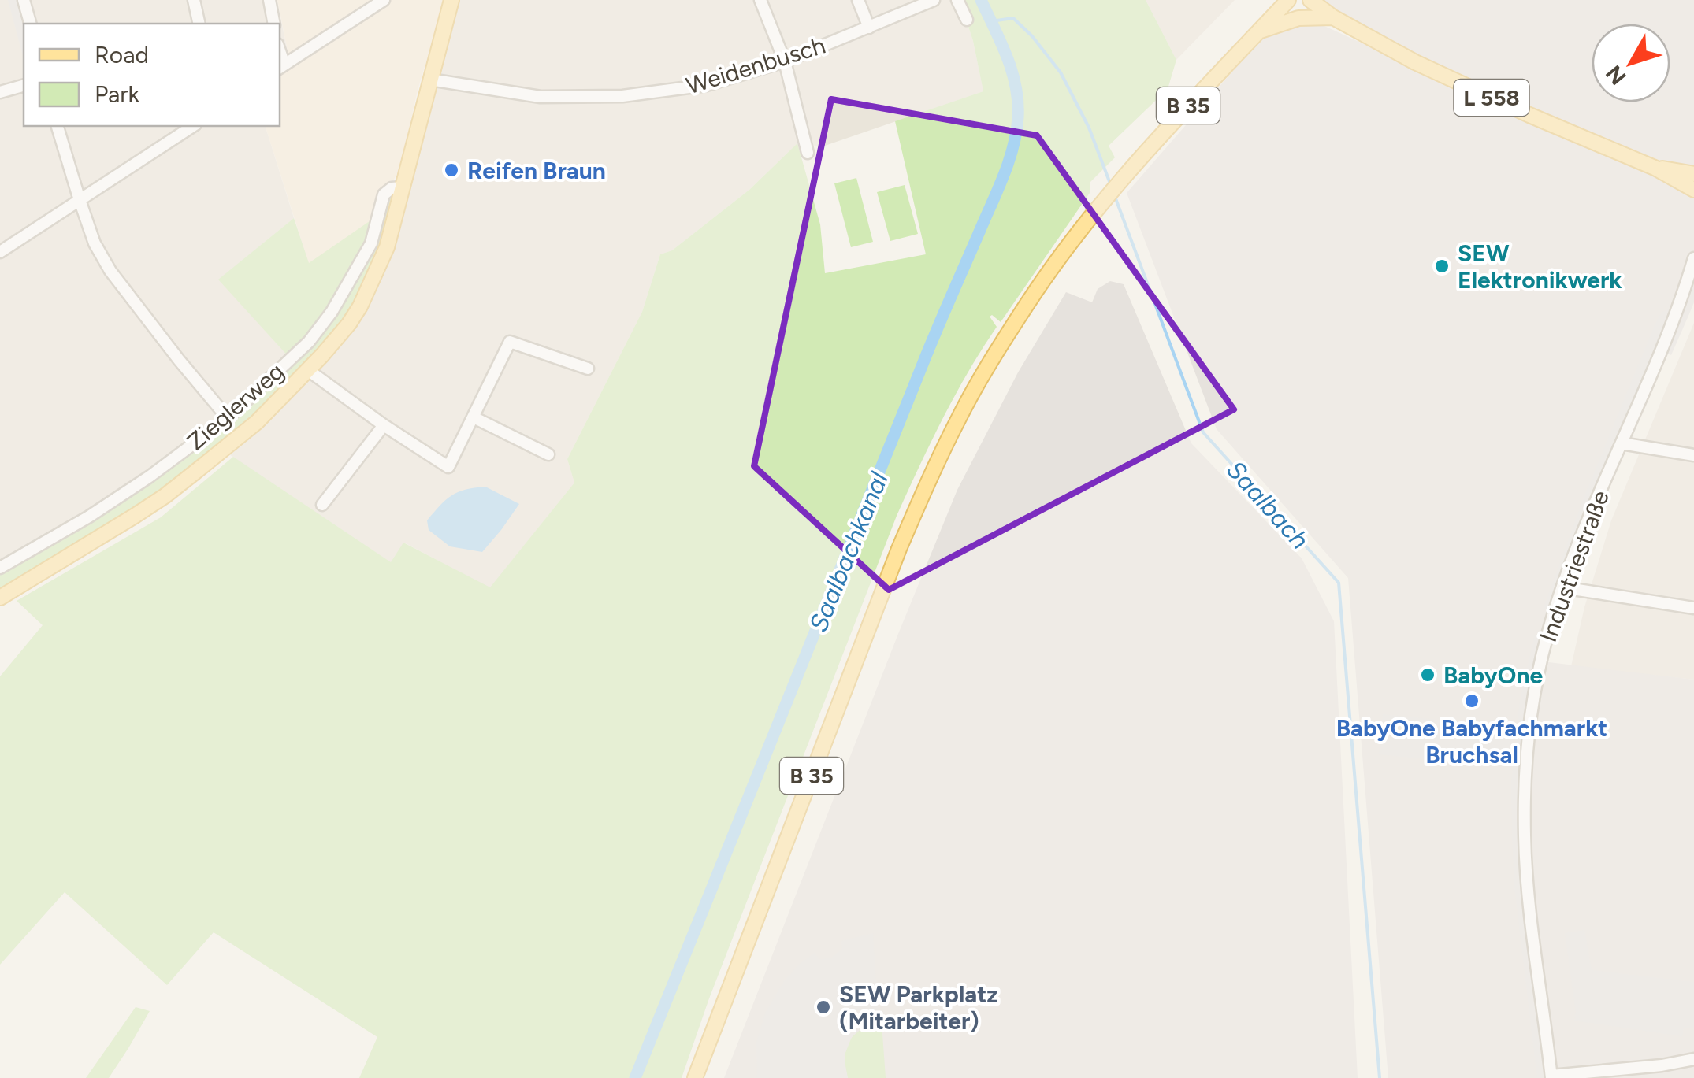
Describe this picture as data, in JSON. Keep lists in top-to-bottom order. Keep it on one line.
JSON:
{"streets":{"main road":["L 558","B 35"],"street":["Weidenbusch","Zieglerweg","Industriestraße"]},"crossings":[["L 558","B 35"]],"water":["Saalbach","Saalbachkanal"],"places":["Reifen Braun","SEW Elektronikwerk","BabyOne","BabyOne Babyfachmarkt Bruchsal","SEW Parkplatz (Mitarbeiter)"],"legend":["Road","Park"],"north":"bottom left"}
